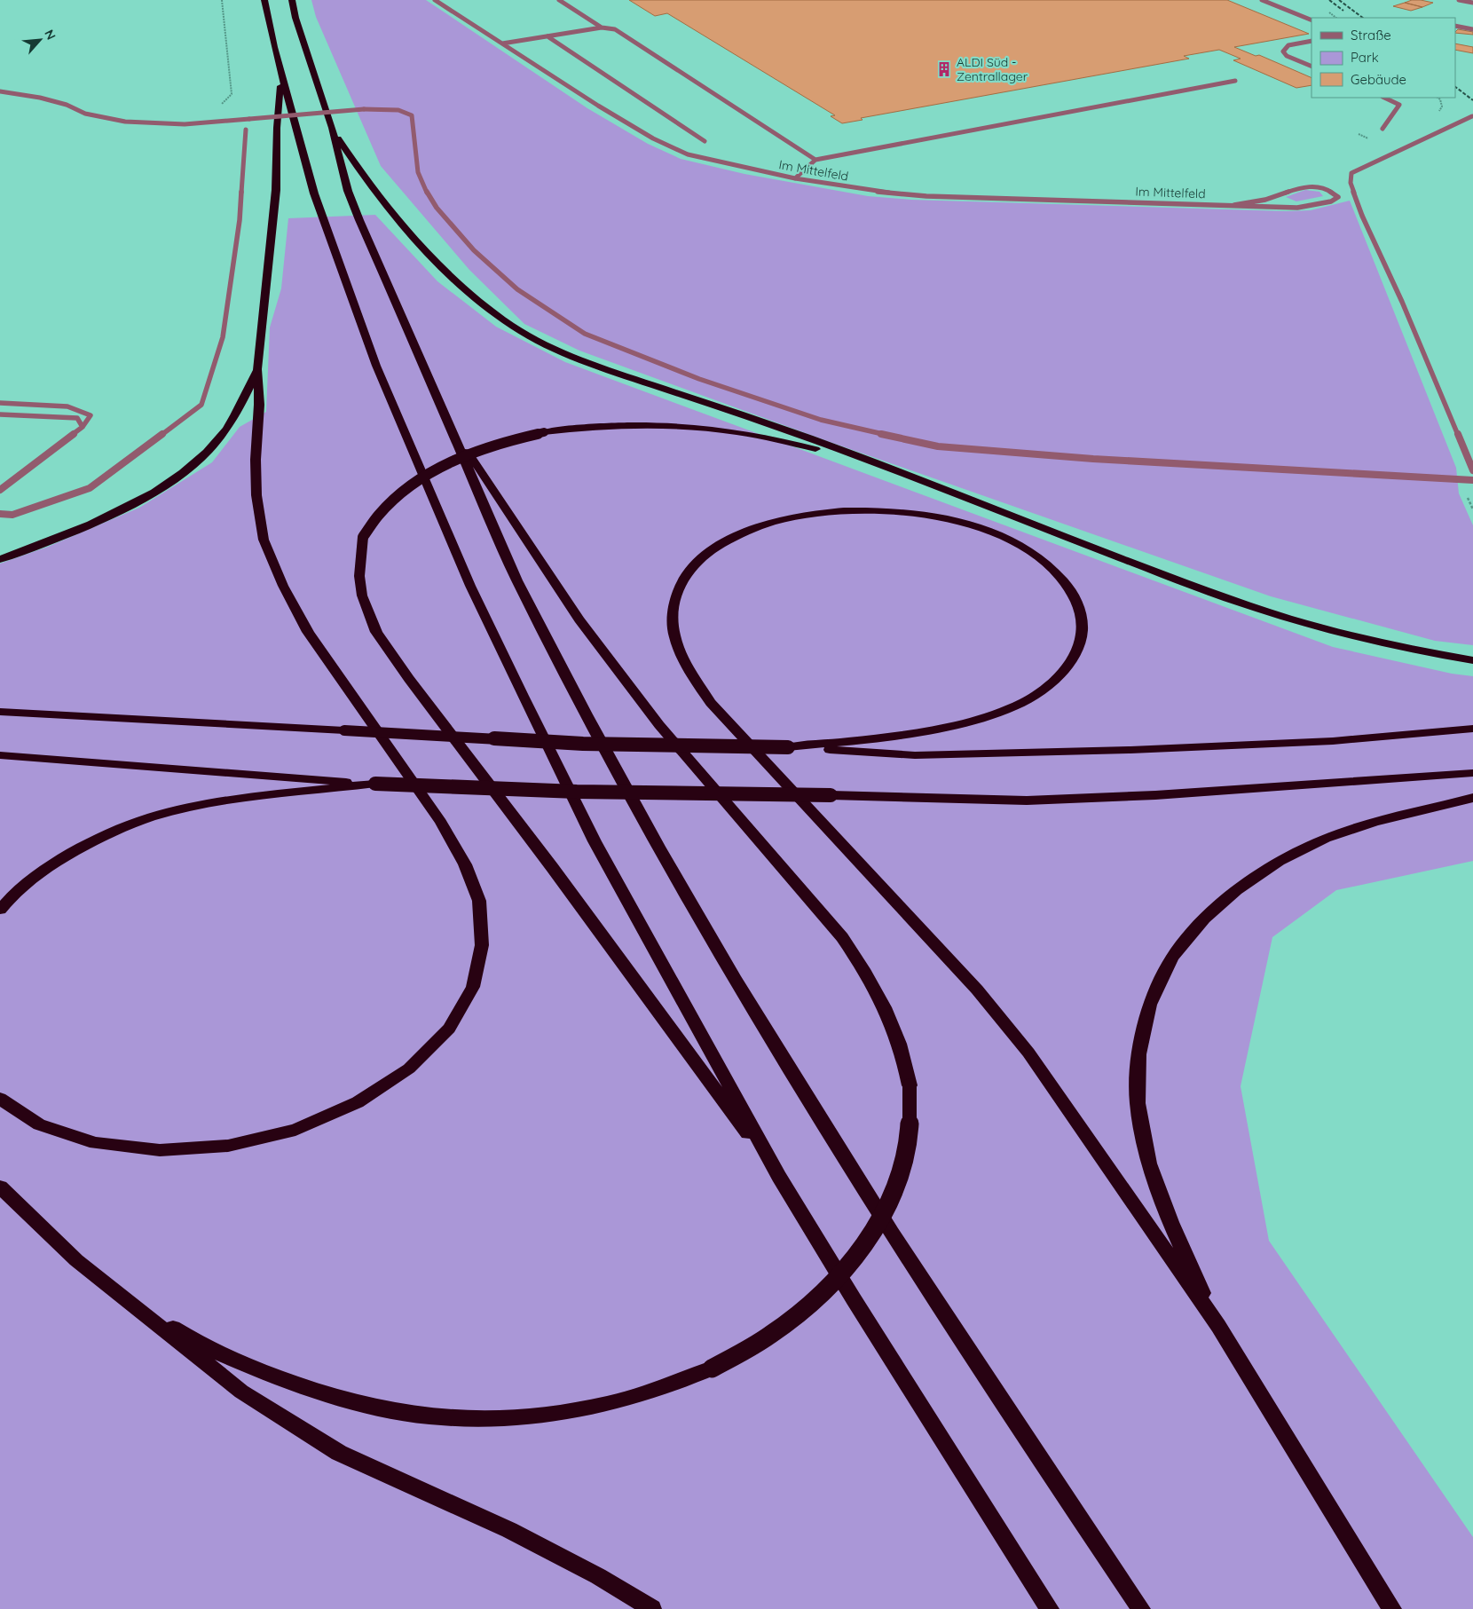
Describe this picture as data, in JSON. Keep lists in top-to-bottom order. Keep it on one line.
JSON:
{"streets":{"street":["Im Mittelfeld"]},"places":{"building":["ALDI Süd - Zentrallager"]},"legend":["Straße","Park","Gebäude"],"north":"top right"}
